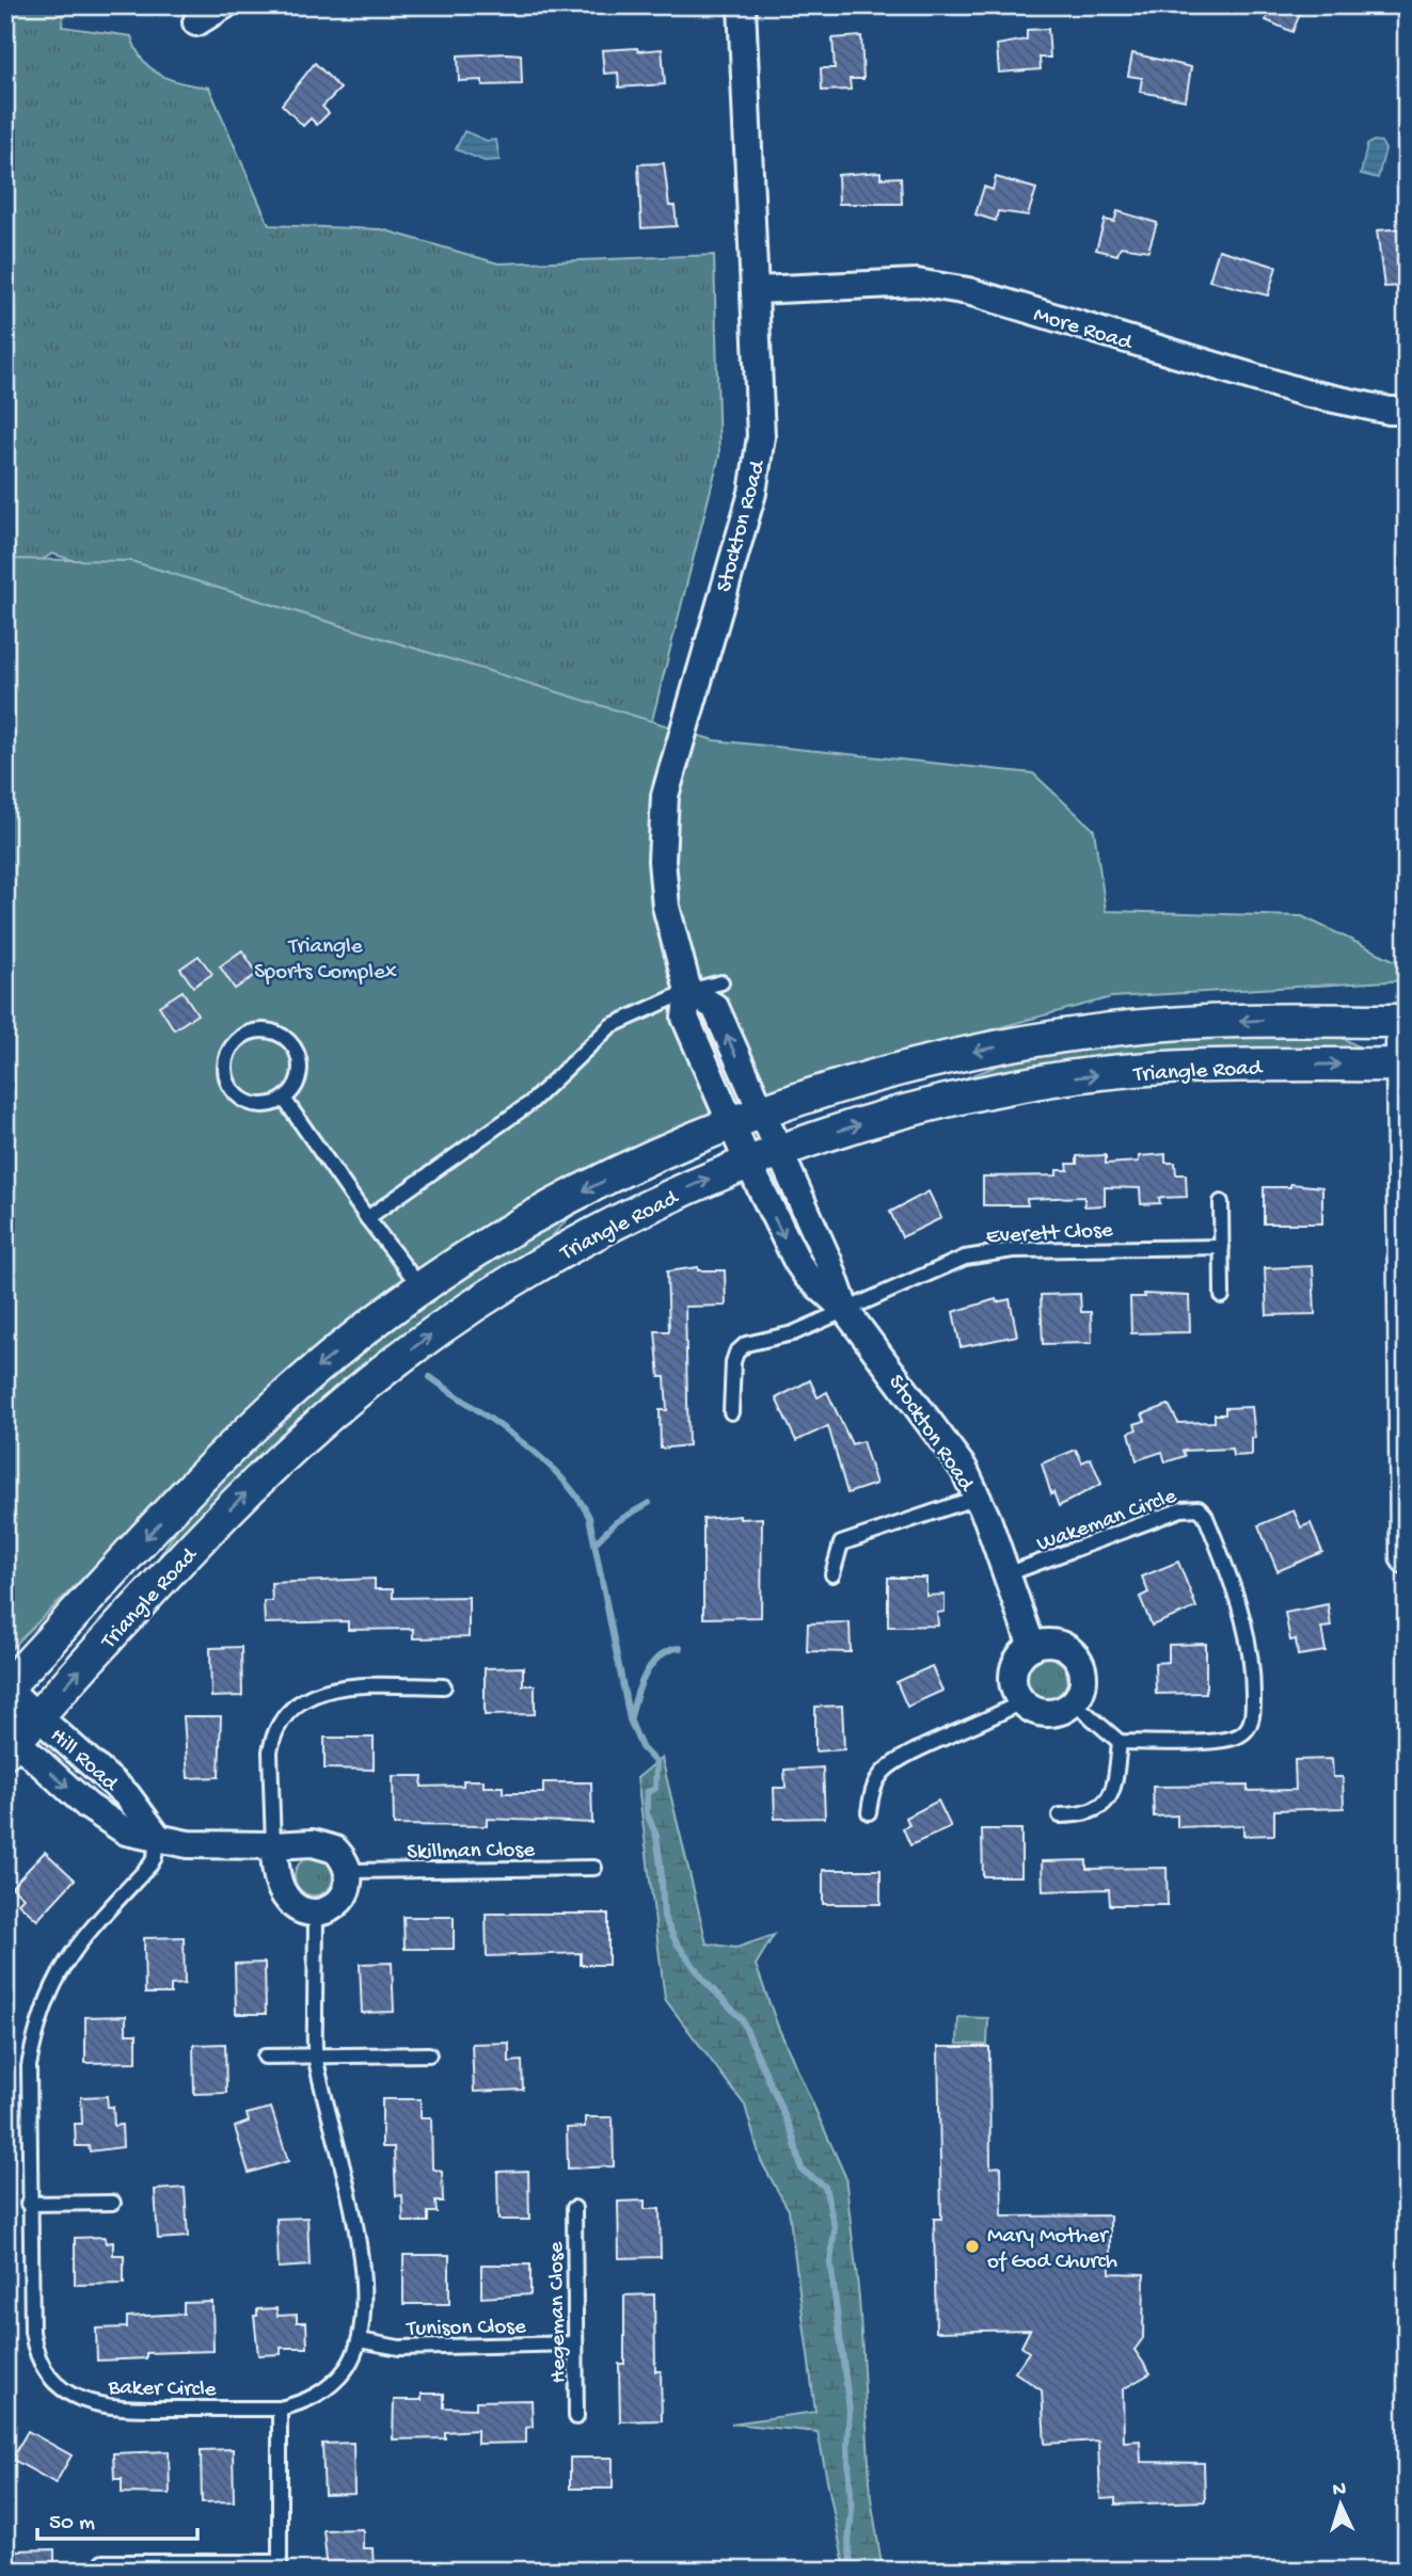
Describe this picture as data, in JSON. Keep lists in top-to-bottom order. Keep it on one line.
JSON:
{"streets":{"street":["More Road","Stockton Road","Triangle Road","Hill Road"],"lane":["Everett Close","Wakeman Circle","Skillman Close","Hegeman Close","Tunison Close","Baker Circle"]},"crossings":[["More Road","Stockton Road"],["Stockton Road","Triangle Road"],["Stockton Road","Everett Close"],["Stockton Road","Wakeman Circle"],["Triangle Road","Hill Road"],["Hill Road","Skillman Close"],["Hill Road","Baker Circle"],["Skillman Close","Baker Circle"],["Hegeman Close","Tunison Close"],["Tunison Close","Baker Circle"]],"parks":["Triangle Sports Complex"],"places":["Mary Mother of God Church"],"scale_bar":"50 m","north":"top"}
